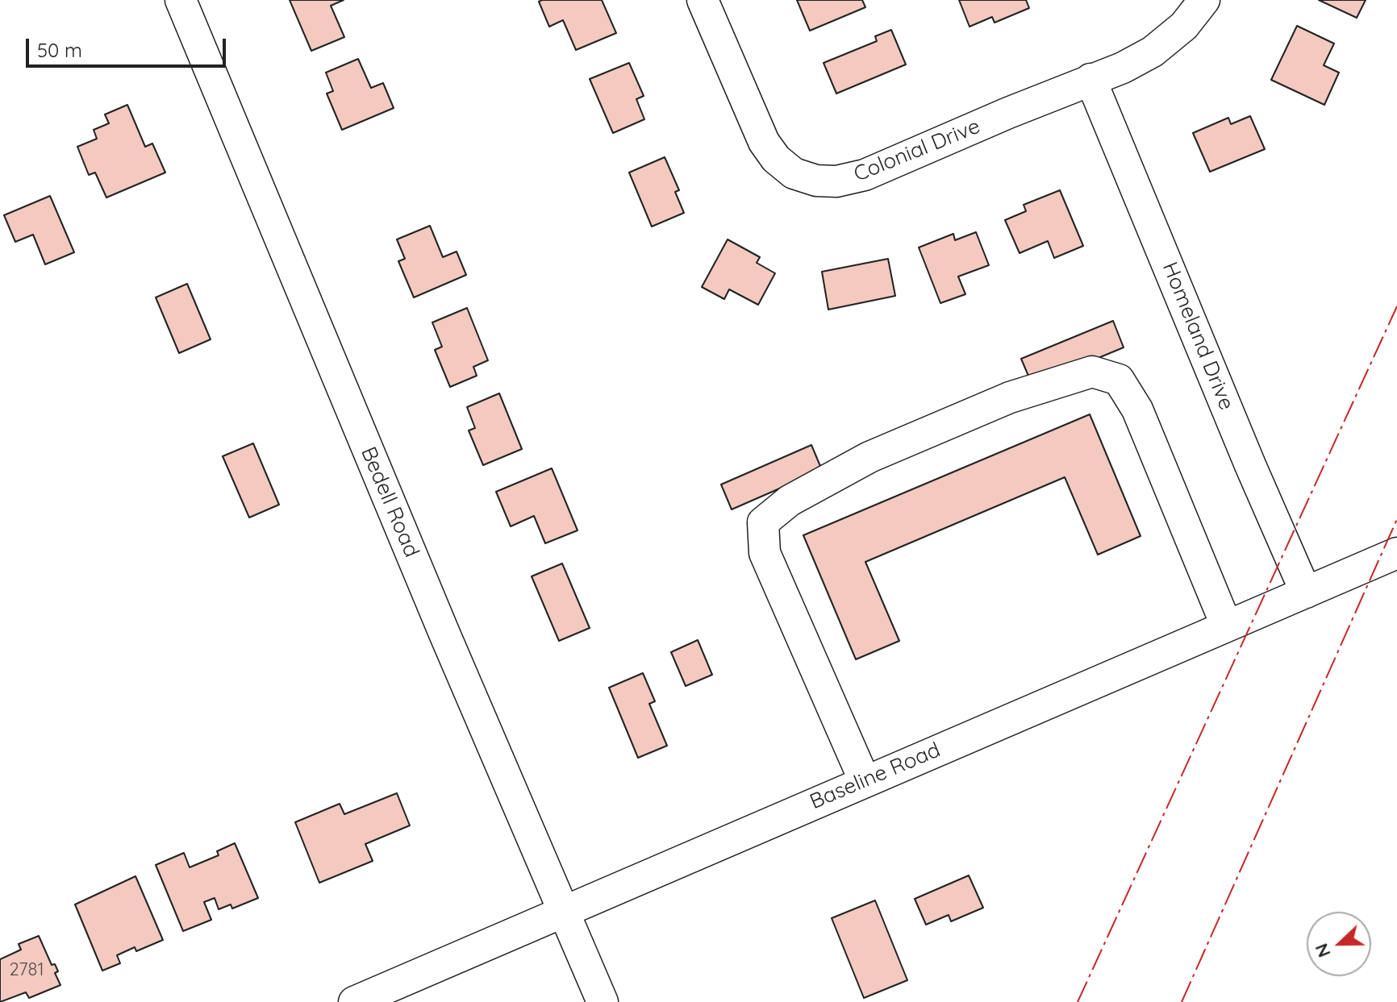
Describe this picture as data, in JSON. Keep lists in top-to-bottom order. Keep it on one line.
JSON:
{"streets":{"street":["Colonial Drive","Homeland Drive","Bedell Road","Baseline Road"]},"crossings":[["Colonial Drive","Homeland Drive"],["Homeland Drive","Baseline Road"],["Bedell Road","Baseline Road"]],"house_numbers":["2781"],"scale_bar":"50 m","north":"left"}
